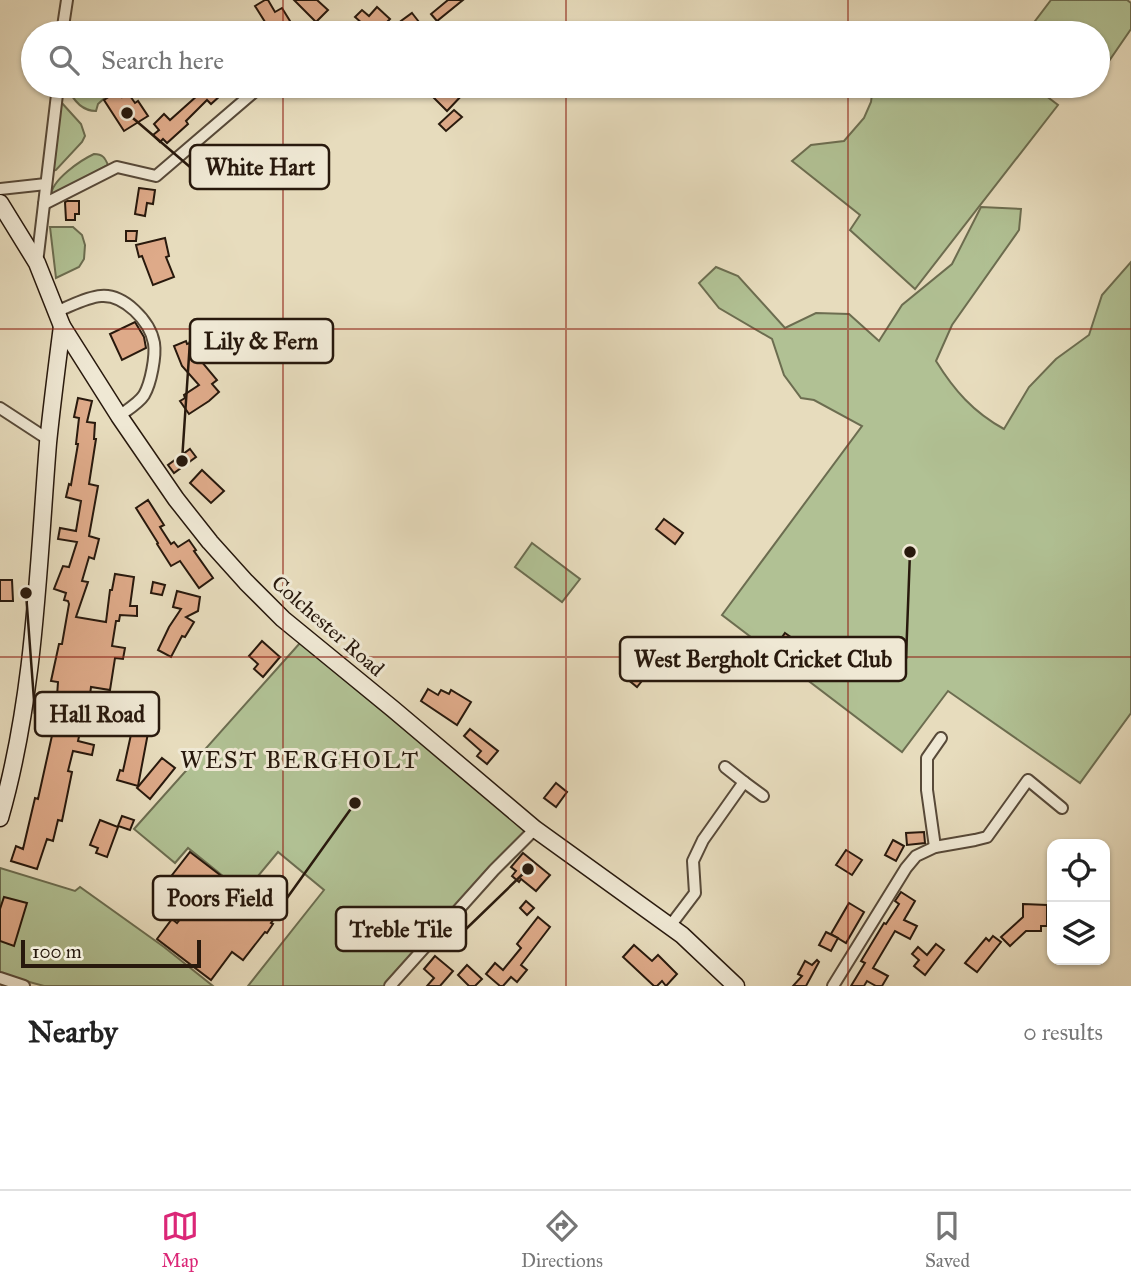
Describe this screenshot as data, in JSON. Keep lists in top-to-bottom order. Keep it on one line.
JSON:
{"streets":{"main road":["Colchester Road"]},"districts":["WEST BERGHOLT"],"places":["White Hart","Lily & Fern","West Bergholt Cricket Club","Hall Road","Poors Field","Treble Tile"],"scale_bar":"100 m","page":{"search":"Search here","scale":"100 m","heading":["Nearby","0 results"],"nav":["Map","Directions","Saved"]}}
